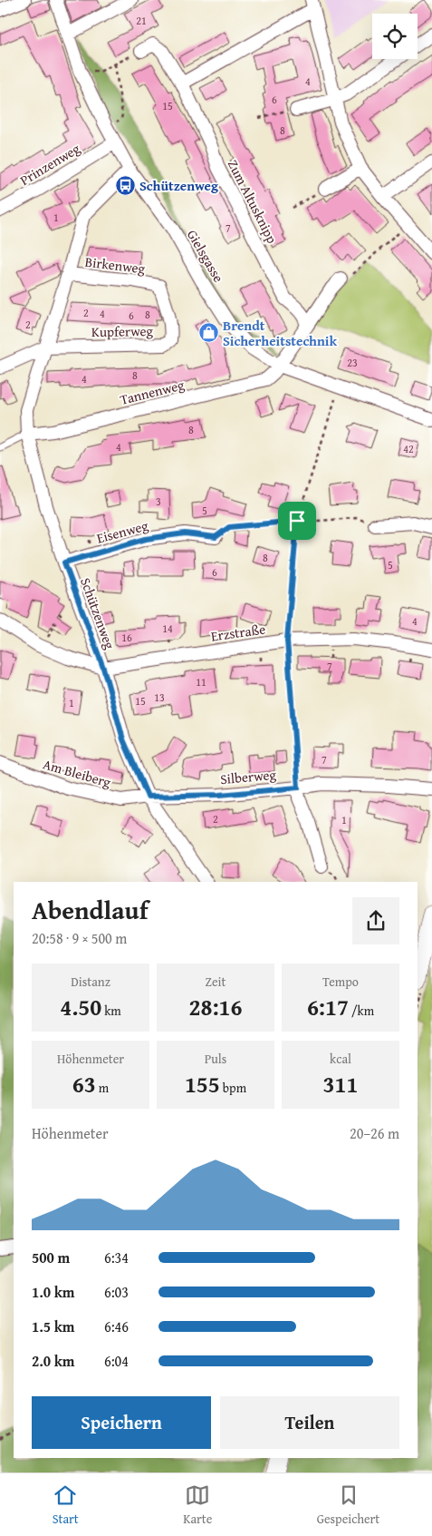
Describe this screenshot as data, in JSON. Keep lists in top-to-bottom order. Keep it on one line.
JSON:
{"streets":{"street":["Prinzenweg","Zum Altusknipp","Gielsgasse","Birkenweg","Kupferweg","Tannenweg","Eisenweg","Schützenweg","Erzstraße","Am Bleiberg","Silberweg"]},"crossings":[["Prinzenweg","Gielsgasse"],["Gielsgasse","Tannenweg"],["Gielsgasse","Schützenweg"],["Birkenweg","Kupferweg"],["Birkenweg","Schützenweg"],["Kupferweg","Schützenweg"],["Tannenweg","Schützenweg"],["Eisenweg","Schützenweg"],["Schützenweg","Erzstraße"],["Schützenweg","Am Bleiberg"],["Schützenweg","Silberweg"],["Am Bleiberg","Silberweg"]],"places":{"bus stop":["Schützenweg"],"shop":["Brendt Sicherheitstechnik"]},"house_numbers":["21","4","6","15","8","1","7","2","4","8","6","2","23","8","4","8","4","42","3","5","8","5","6","4","14","16","7","11","13","15","1","7","2","1"],"page":{"heading":["Abendlauf","20:58 · 9 × 500 m"],"stats":[["Distanz","4.50 km"],["Zeit","28:16"],["Tempo","6:17 /km"],["Höhenmeter","63 m"],["Puls","155 bpm"],["kcal","311"]],"chart":["Höhenmeter","20–26 m"],"list":[{"name":"500 m","note":"6:34"},{"name":"1.0 km","note":"6:03"},{"name":"1.5 km","note":"6:46"},{"name":"2.0 km","note":"6:04"}],"buttons":["Speichern","Teilen"],"tabs":["Start","Karte","Gespeichert"]}}
